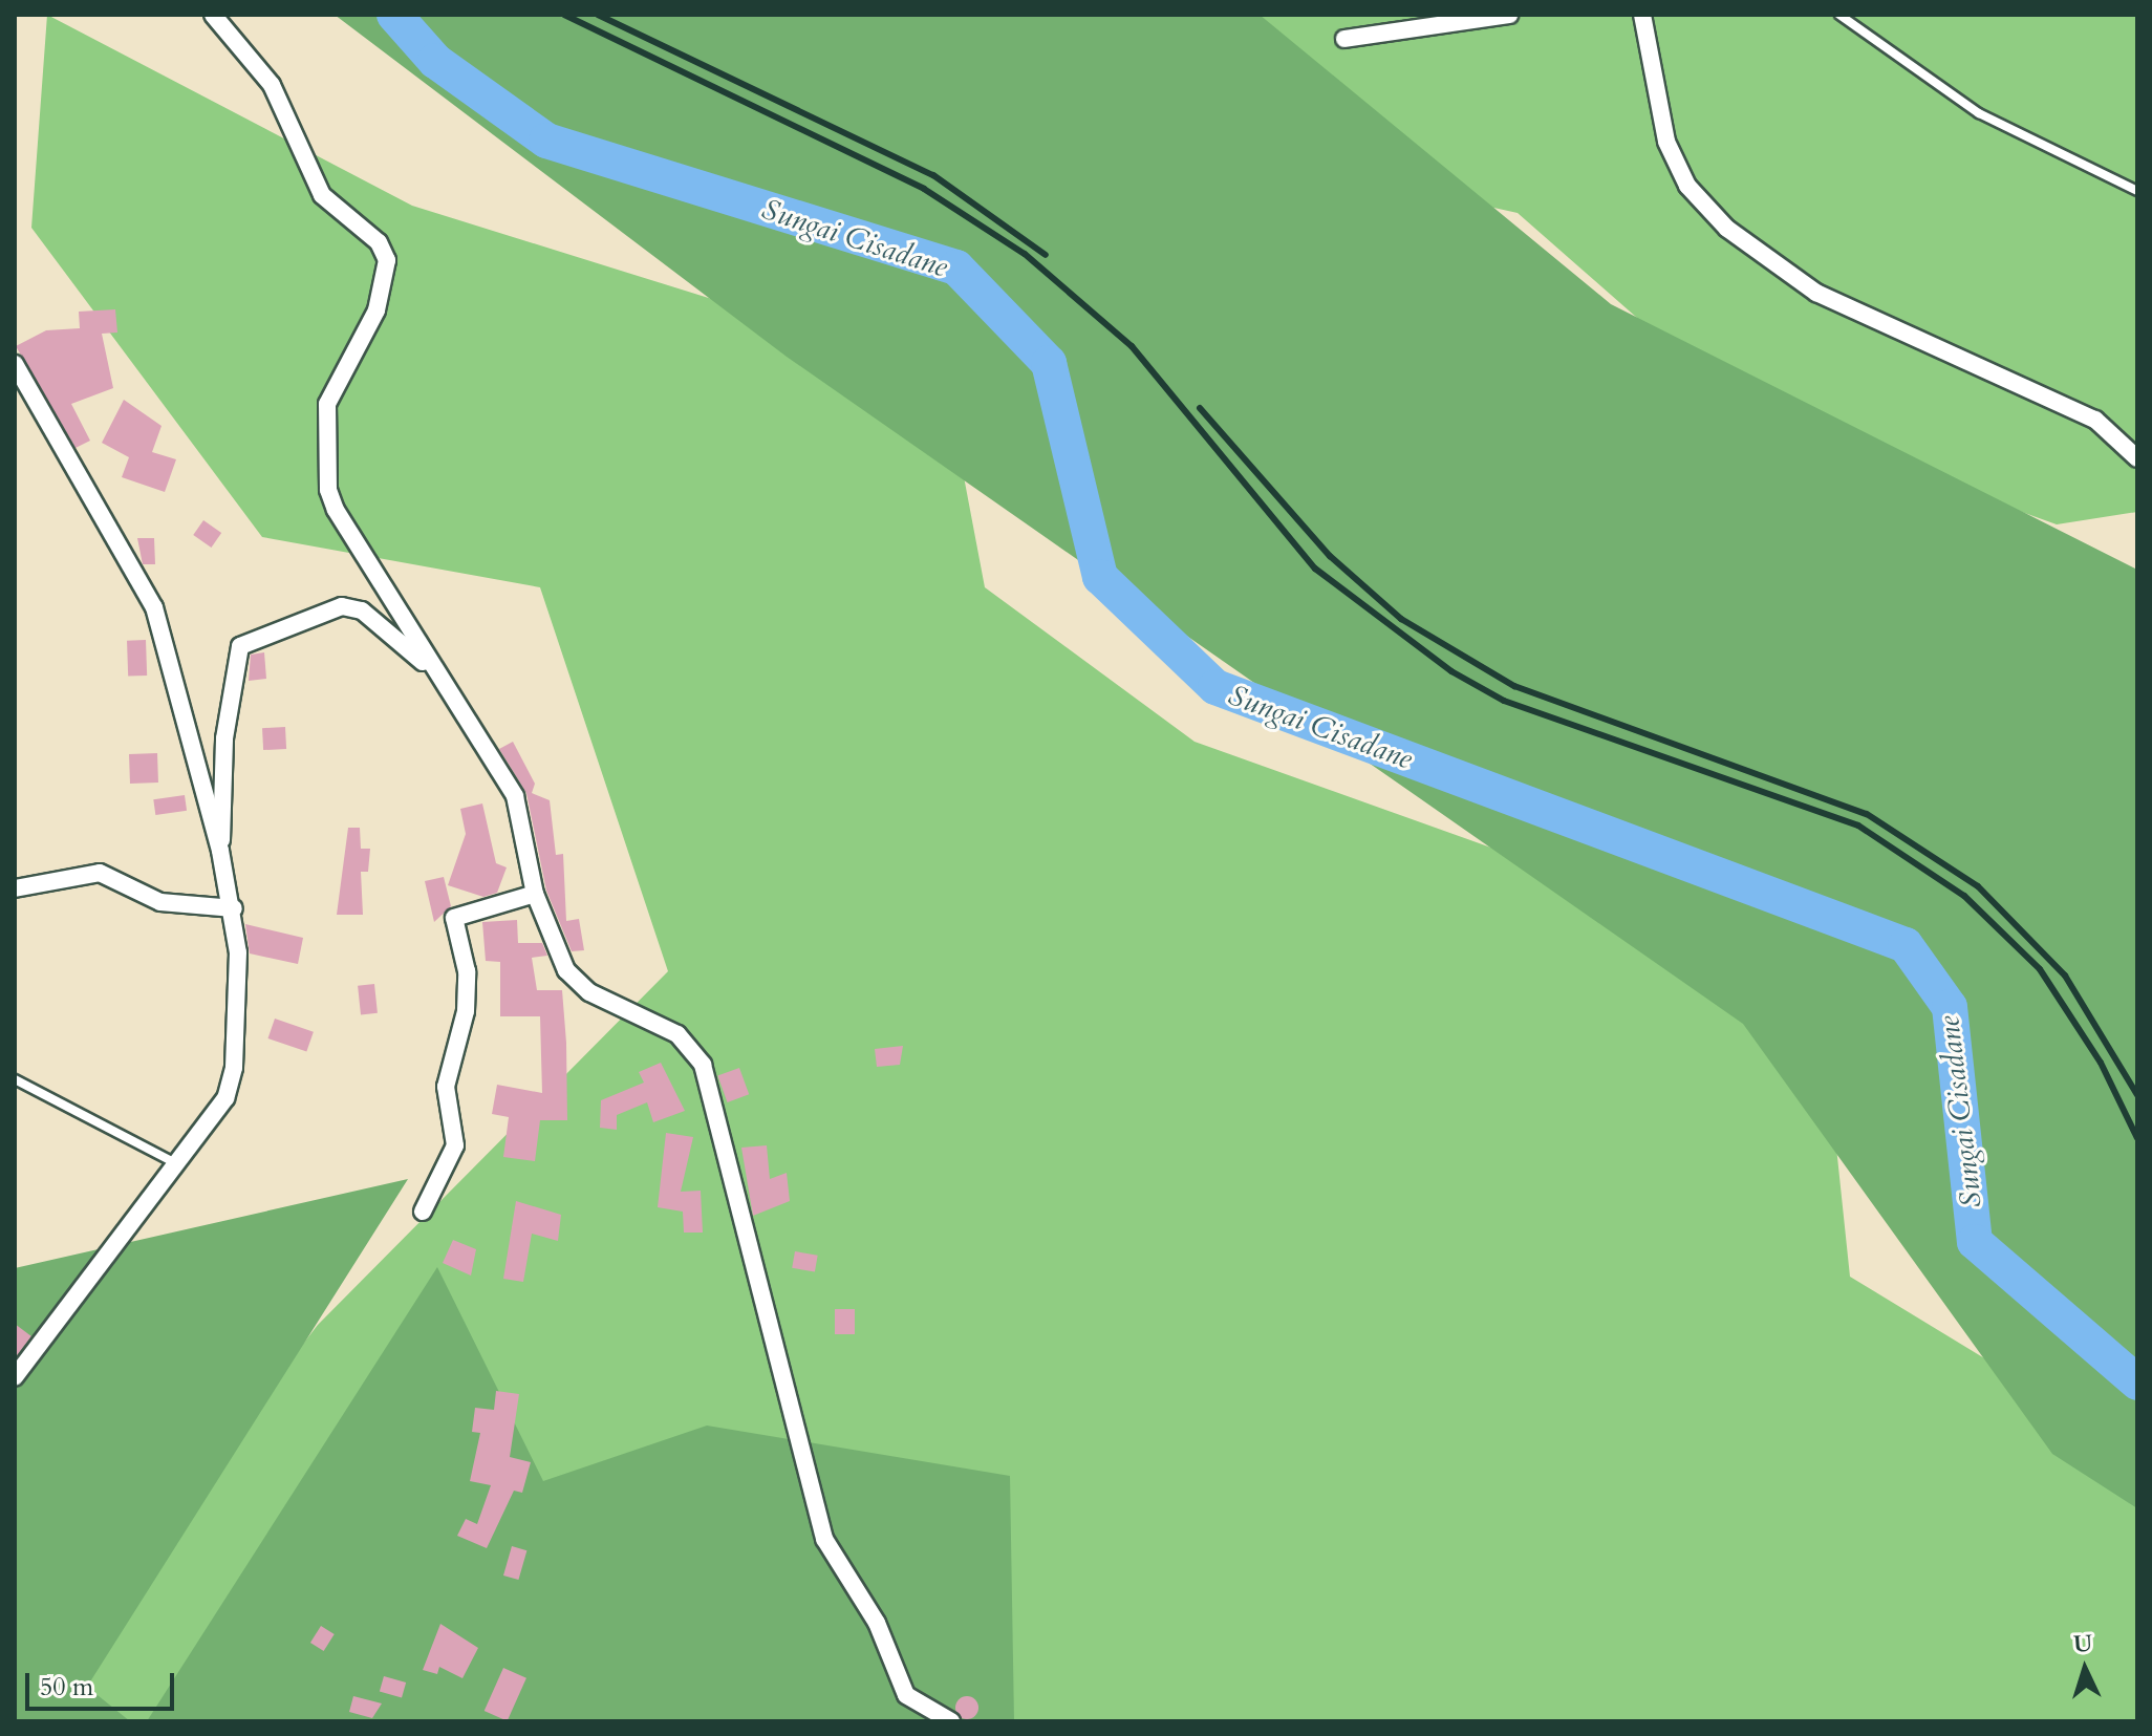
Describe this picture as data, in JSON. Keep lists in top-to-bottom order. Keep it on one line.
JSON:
{"water":["Sungai Cisadane"],"scale_bar":"50 m","north":"top"}
